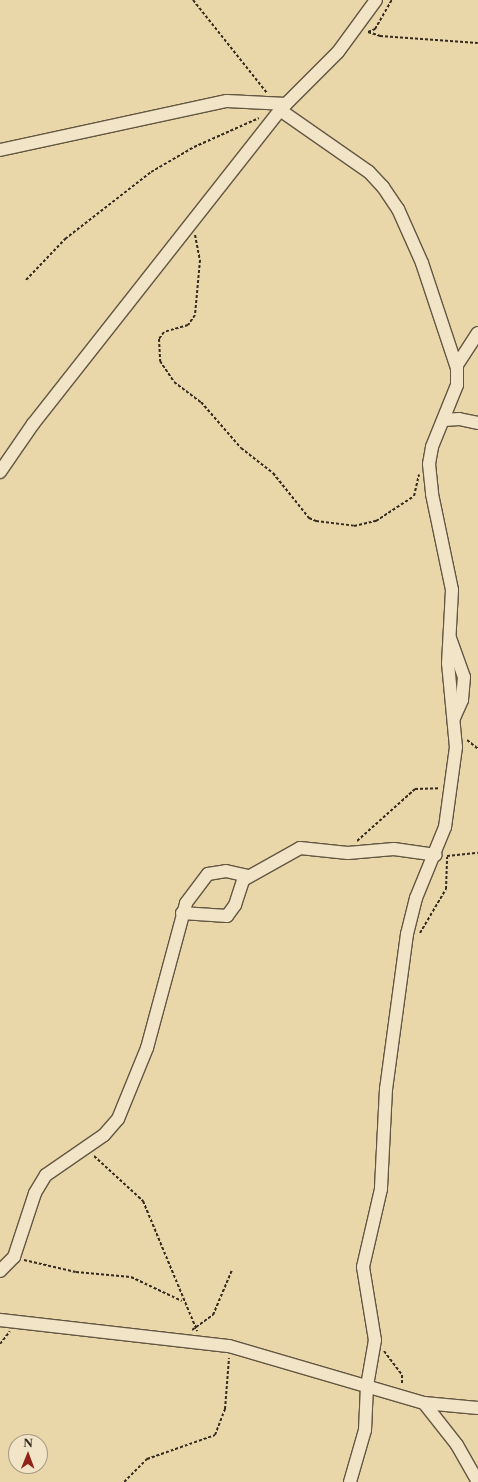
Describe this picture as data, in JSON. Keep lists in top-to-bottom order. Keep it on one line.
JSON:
{"north":"top"}
